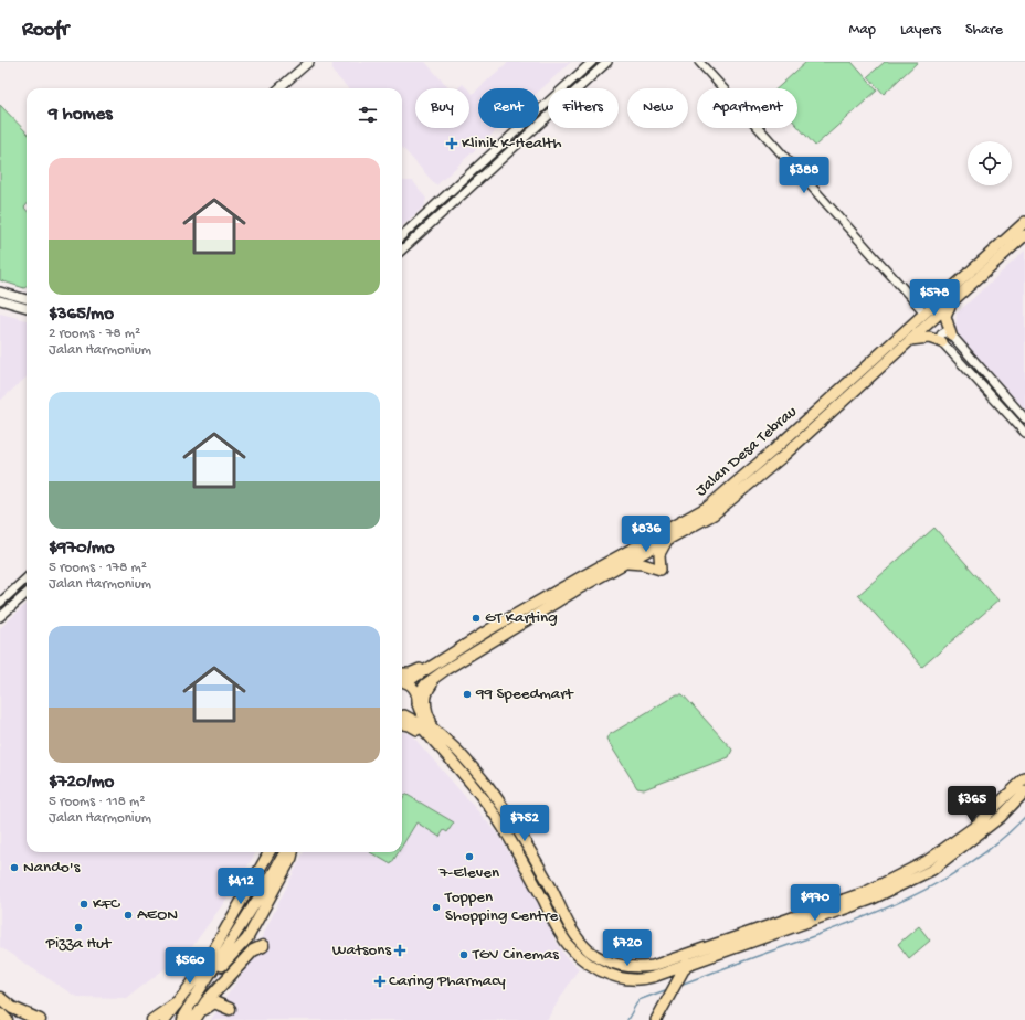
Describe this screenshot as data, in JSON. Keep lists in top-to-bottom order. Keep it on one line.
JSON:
{"streets":{"main road":["Jalan Desa Tebrau"]},"places":{"health":["Klinik K-Health","Watsons","Caring Pharmacy"],"other":["GT Karting","99 Speedmart","7-Eleven","Nando's","KFC","Toppen Shopping Centre","AEON","Pizza Hut","TGV Cinemas"]},"page":{"header":"Roofr","nav":["Map","Layers","Share"],"chip":["Buy","Rent","Filters","New","Apartment"],"heading":"9 homes","list":[{"name":"$365/mo","note":"2 rooms · 78 m² · Jalan Harmonium"},{"name":"$970/mo","note":"5 rooms · 178 m² · Jalan Harmonium"},{"name":"$720/mo","note":"5 rooms · 118 m² · Jalan Harmonium"}],"price":["$388","$578","$836","$365","$752","$412","$970","$720","$560"]}}
